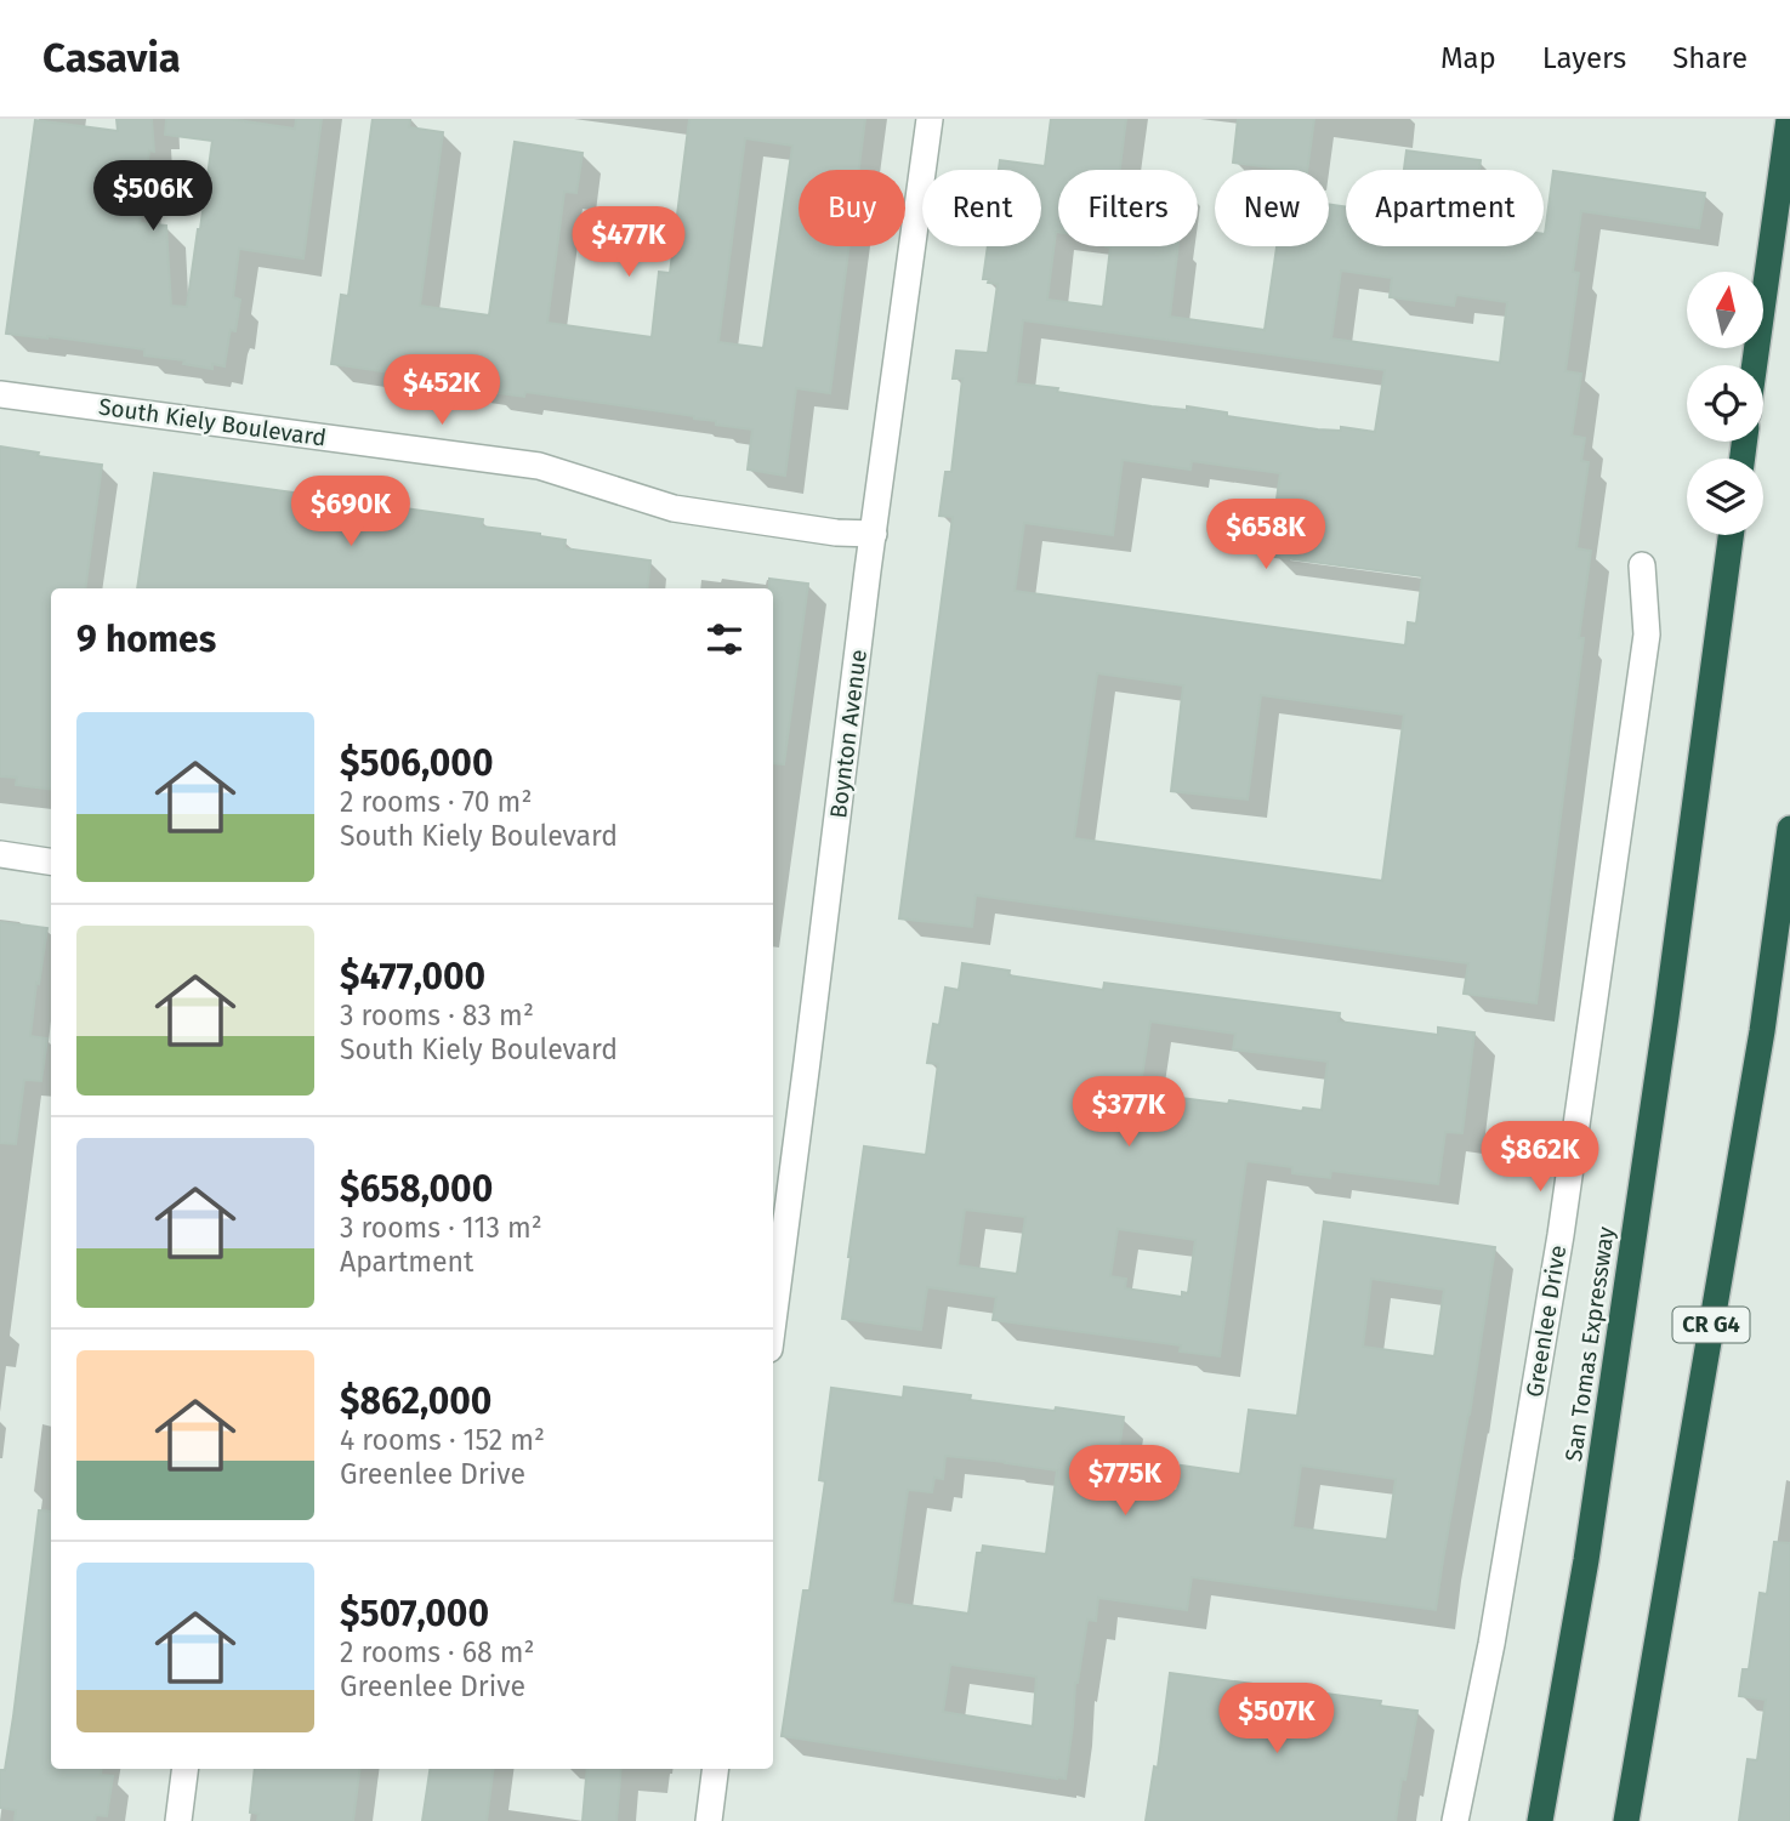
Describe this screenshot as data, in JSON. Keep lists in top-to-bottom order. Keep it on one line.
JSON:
{"streets":{"highway":["CR G4","San Tomas Expressway"],"street":["South Kiely Boulevard","Boynton Avenue","Greenlee Drive"]},"crossings":[["South Kiely Boulevard","Boynton Avenue"]],"north":"top","page":{"header":"Casavia","nav":["Map","Layers","Share"],"price":["$506K","$477K","$452K","$690K","$658K","$377K","$862K","$775K","$507K"],"chip":["Buy","Rent","Filters","New","Apartment"],"heading":"9 homes","list":[{"name":"$506,000","note":"2 rooms · 70 m² · South Kiely Boulevard"},{"name":"$477,000","note":"3 rooms · 83 m² · South Kiely Boulevard"},{"name":"$658,000","note":"3 rooms · 113 m² · Apartment"},{"name":"$862,000","note":"4 rooms · 152 m² · Greenlee Drive"},{"name":"$507,000","note":"2 rooms · 68 m² · Greenlee Drive"}]}}
